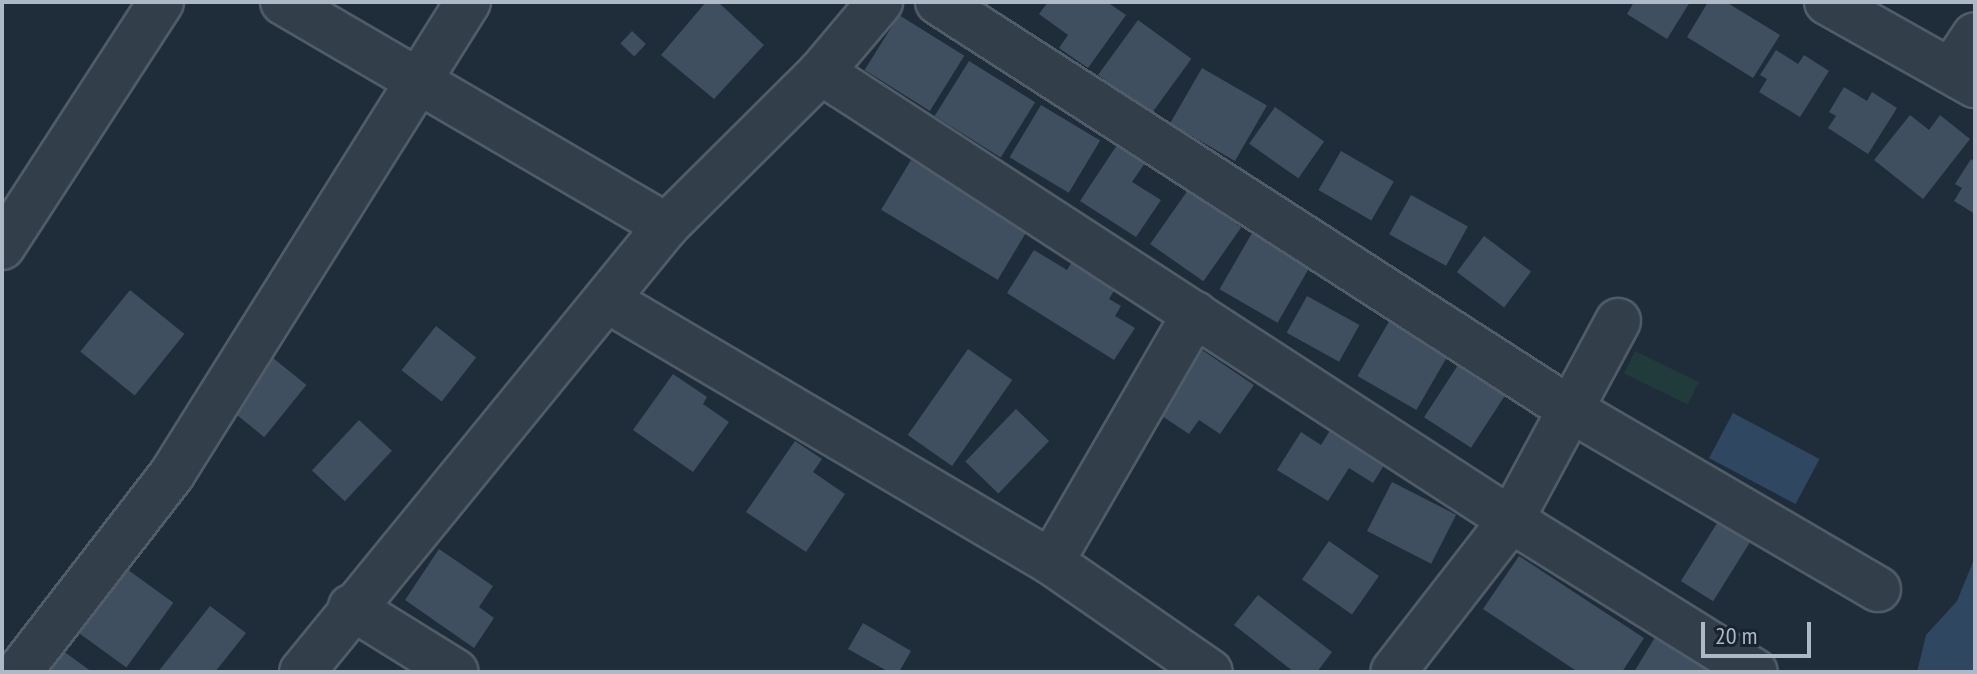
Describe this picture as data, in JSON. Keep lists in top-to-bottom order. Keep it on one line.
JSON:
{"scale_bar":"20 m"}
